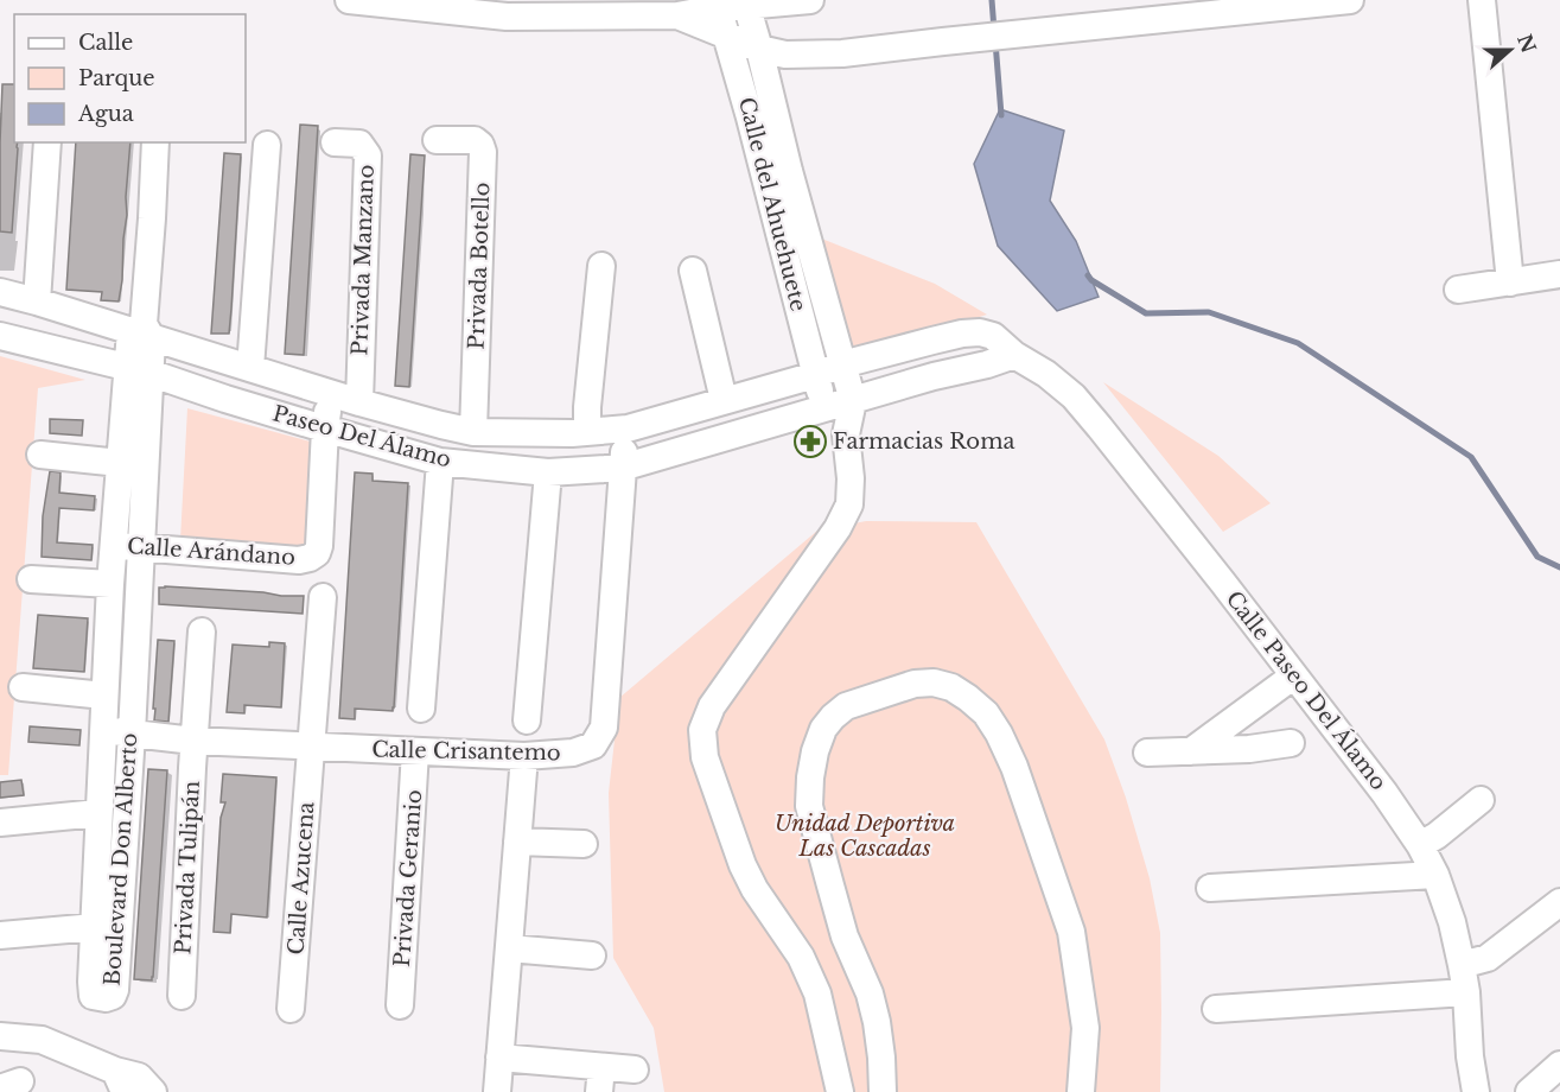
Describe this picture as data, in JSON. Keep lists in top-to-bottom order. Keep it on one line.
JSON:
{"streets":{"street":["Calle del Ahuehuete","Privada Manzano","Privada Botello","Paseo Del Álamo","Calle Arándano","Calle Paseo Del Álamo","Calle Crisantemo","Boulevard Don Alberto","Privada Tulipán","Calle Azucena","Privada Geranio"]},"crossings":[["Calle del Ahuehuete","Paseo Del Álamo"],["Calle del Ahuehuete","Calle Paseo Del Álamo"],["Privada Manzano","Paseo Del Álamo"],["Privada Botello","Paseo Del Álamo"],["Paseo Del Álamo","Calle Arándano"],["Paseo Del Álamo","Calle Paseo Del Álamo"],["Paseo Del Álamo","Calle Crisantemo"],["Paseo Del Álamo","Boulevard Don Alberto"],["Calle Arándano","Boulevard Don Alberto"],["Calle Crisantemo","Boulevard Don Alberto"],["Calle Crisantemo","Privada Tulipán"],["Calle Crisantemo","Calle Azucena"],["Calle Crisantemo","Privada Geranio"]],"parks":["Unidad Deportiva Las Cascadas"],"places":{"pharmacy":["Farmacias Roma"]},"legend":["Calle","Parque","Agua"],"north":"right"}
